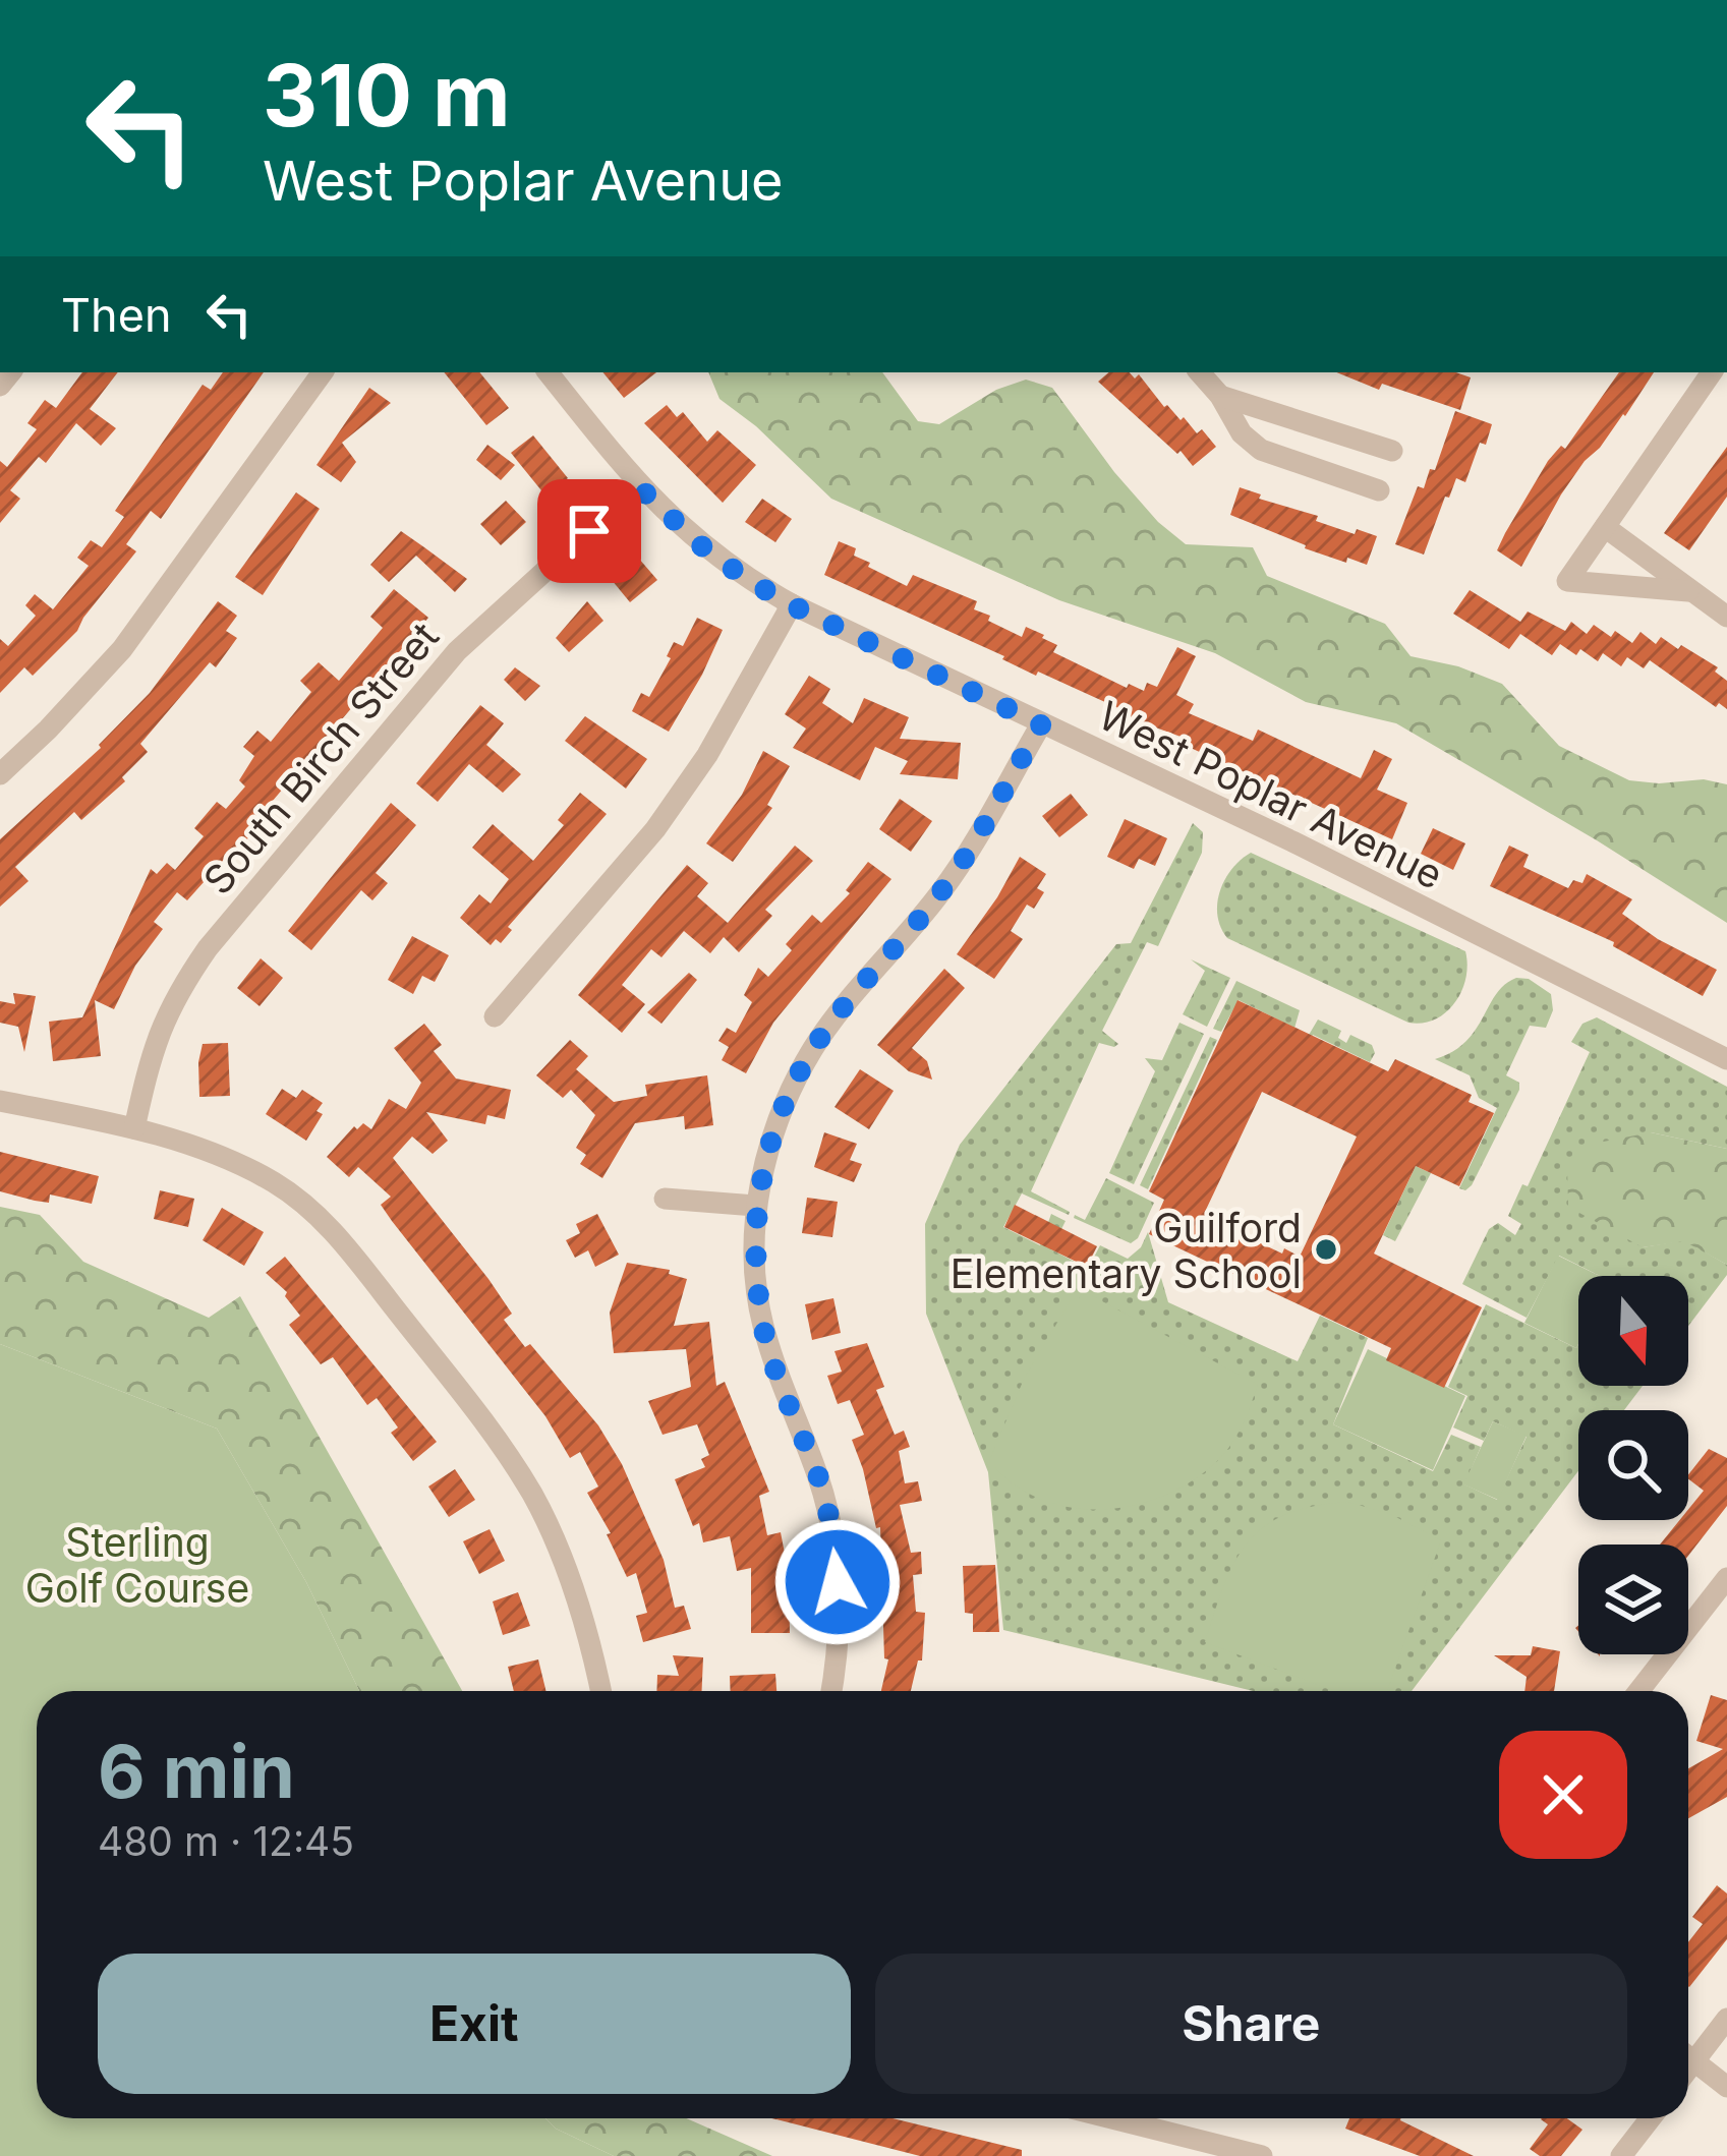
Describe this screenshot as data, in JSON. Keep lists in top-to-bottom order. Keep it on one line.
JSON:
{"streets":{"street":["South Birch Street","West Poplar Avenue"]},"crossings":[["South Birch Street","West Poplar Avenue"]],"parks":["Sterling Golf Course"],"places":["Guilford Elementary School"],"north":"bottom","page":{"turn":["310 m","West Poplar Avenue"],"then":"Then","heading":["6 min","480 m · 12:45"],"buttons":["Exit","Share"]}}
